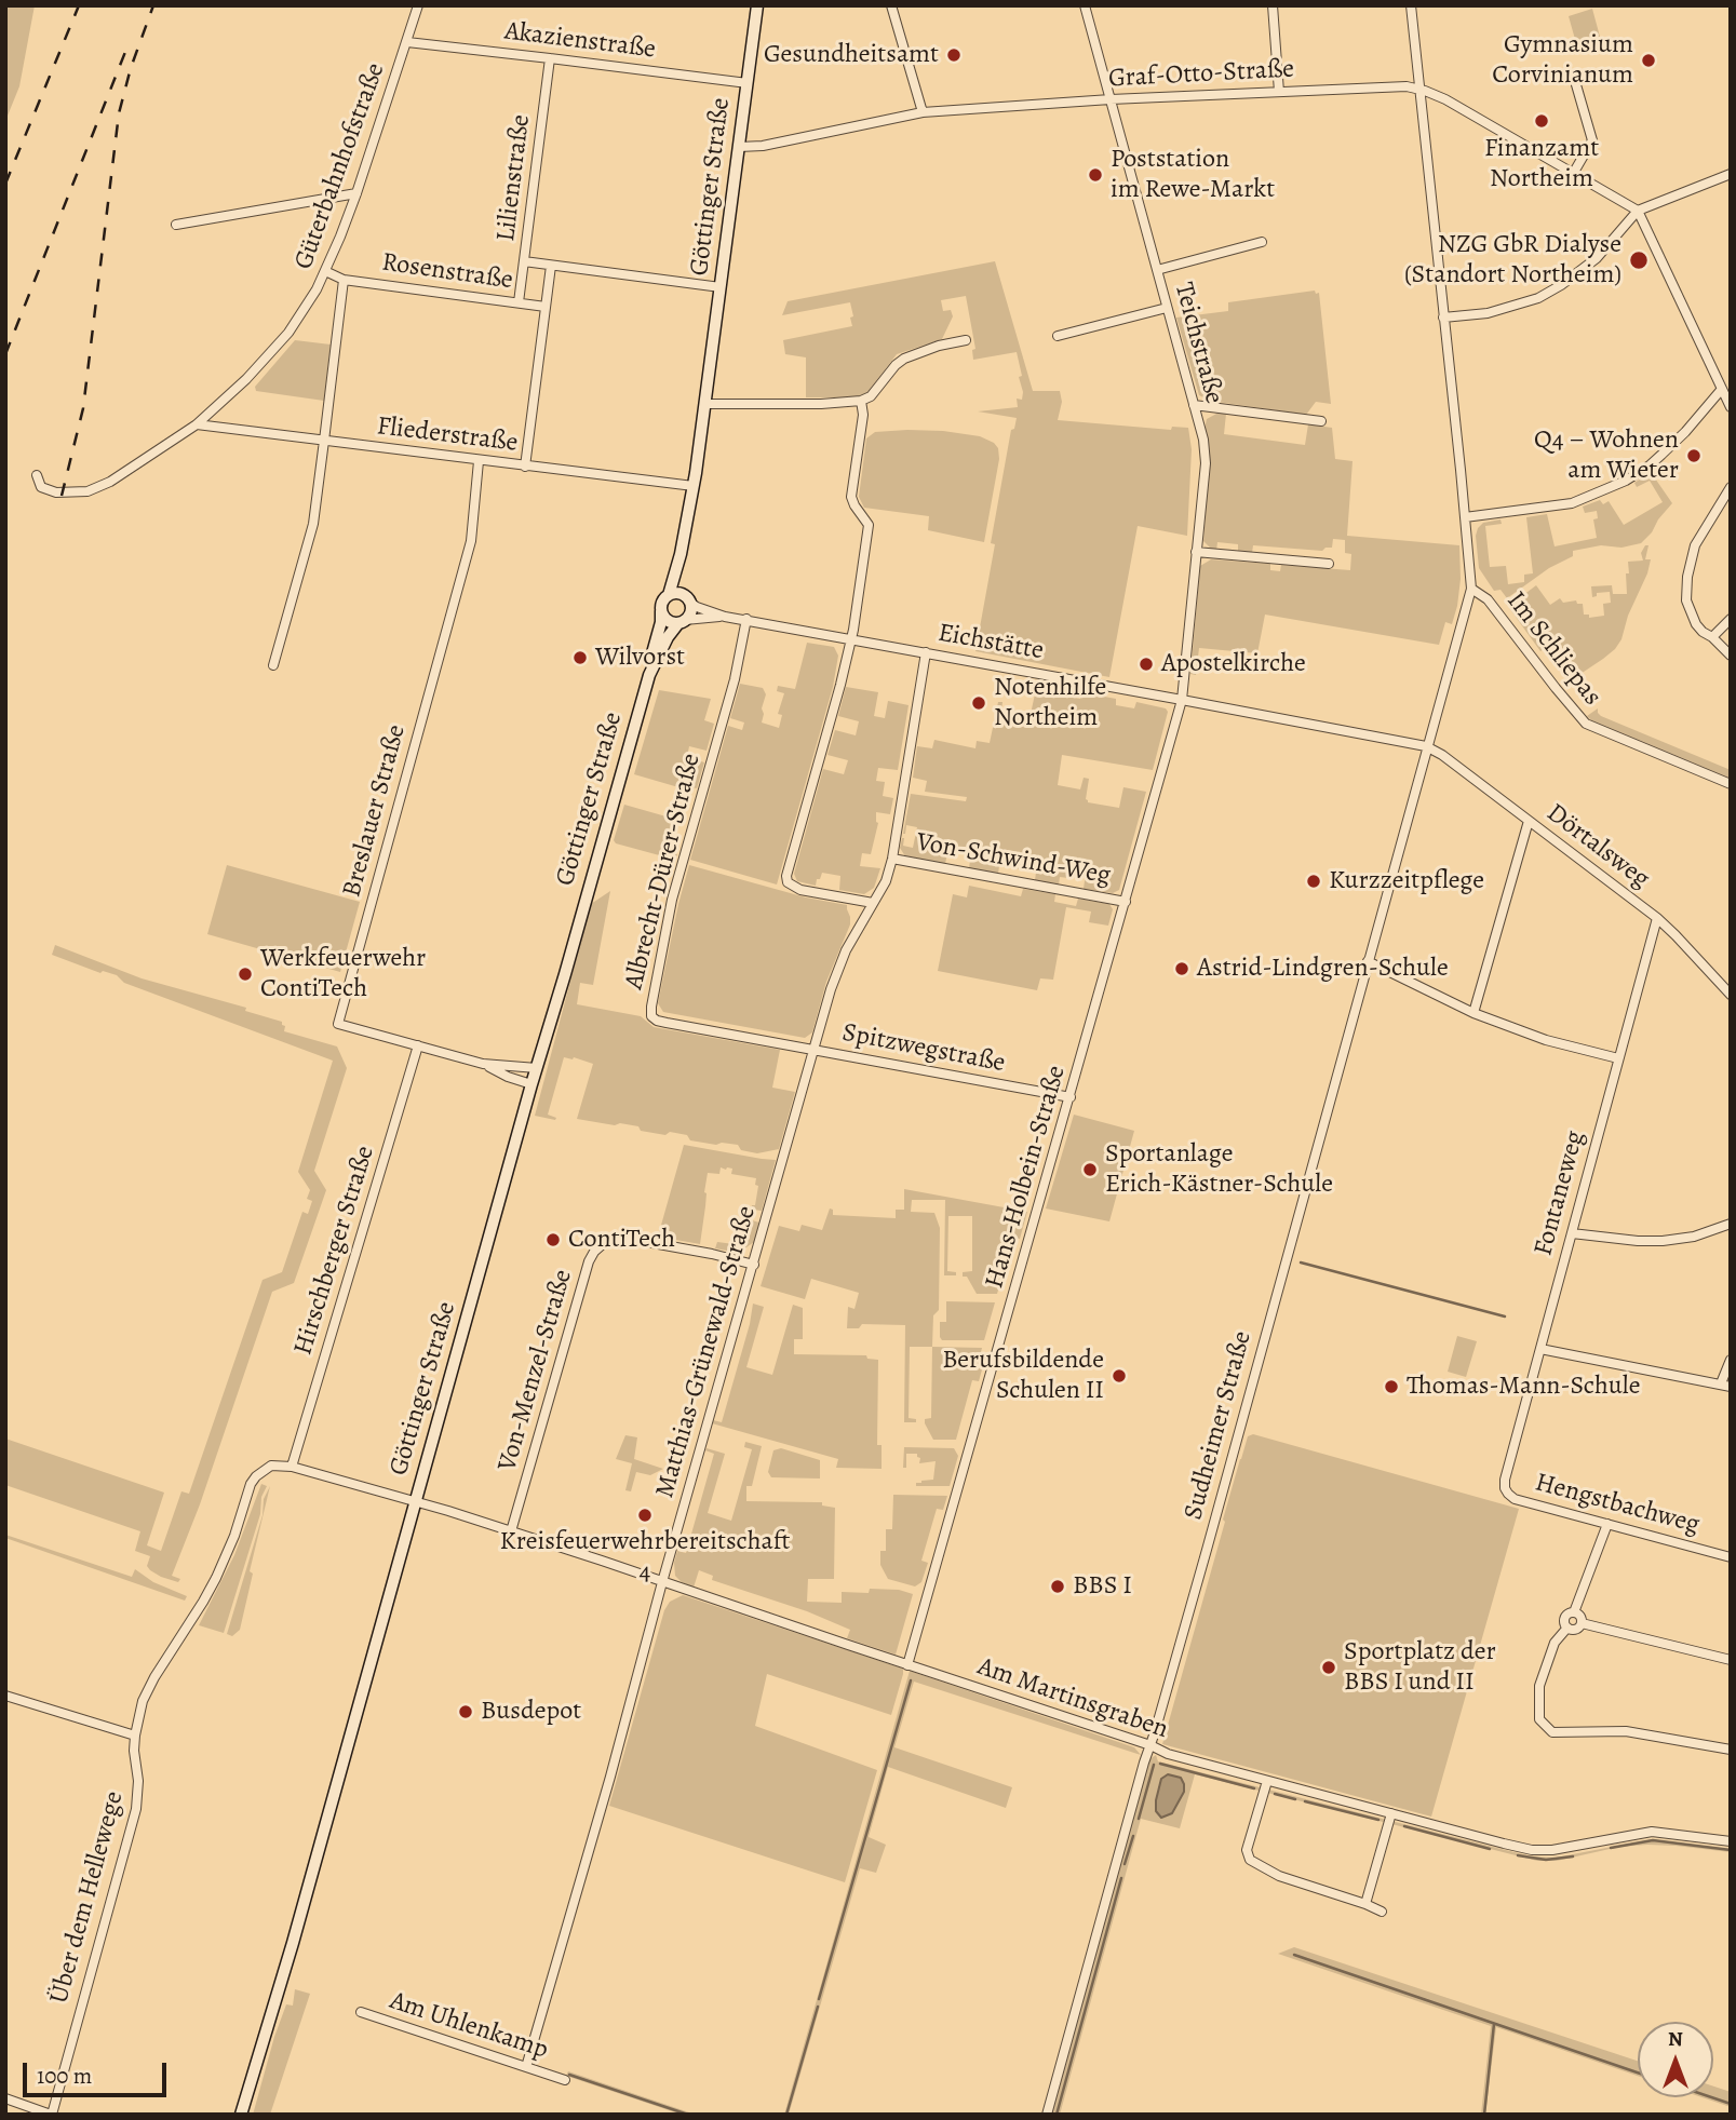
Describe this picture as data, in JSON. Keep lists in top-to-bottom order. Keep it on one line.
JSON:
{"streets":{"main road":["Göttinger Straße"],"street":["Akazienstraße","Graf-Otto-Straße","Güterbahnhofstraße","Lilienstraße","Rosenstraße","Teichstraße","Fliederstraße","Eichstätte","Im Schliepas","Breslauer Straße","Dörtalsweg","Von-Schwind-Weg","Albrecht-Dürer-Straße","Spitzwegstraße","Hans-Holbein-Straße","Fontaneweg","Hirschberger Straße","Matthias-Grünewald-Straße","Von-Menzel-Straße","Sudheimer Straße","Hengstbachweg","Am Martinsgraben","Über dem Hellewege","Am Uhlenkamp"]},"crossings":[["Akazienstraße","Güterbahnhofstraße"],["Akazienstraße","Lilienstraße"],["Akazienstraße","Göttinger Straße"],["Graf-Otto-Straße","Göttinger Straße"],["Graf-Otto-Straße","Teichstraße"],["Güterbahnhofstraße","Rosenstraße"],["Güterbahnhofstraße","Fliederstraße"],["Lilienstraße","Rosenstraße"],["Göttinger Straße","Fliederstraße"],["Göttinger Straße","Eichstätte"],["Göttinger Straße","Breslauer Straße"],["Göttinger Straße","Am Martinsgraben"],["Teichstraße","Eichstätte"],["Teichstraße","Hans-Holbein-Straße"],["Fliederstraße","Breslauer Straße"],["Eichstätte","Dörtalsweg"],["Eichstätte","Albrecht-Dürer-Straße"],["Eichstätte","Hans-Holbein-Straße"],["Eichstätte","Matthias-Grünewald-Straße"],["Eichstätte","Sudheimer Straße"],["Im Schliepas","Sudheimer Straße"],["Breslauer Straße","Hirschberger Straße"],["Dörtalsweg","Fontaneweg"],["Dörtalsweg","Sudheimer Straße"],["Von-Schwind-Weg","Hans-Holbein-Straße"],["Von-Schwind-Weg","Matthias-Grünewald-Straße"],["Albrecht-Dürer-Straße","Spitzwegstraße"],["Albrecht-Dürer-Straße","Matthias-Grünewald-Straße"],["Spitzwegstraße","Hans-Holbein-Straße"],["Spitzwegstraße","Matthias-Grünewald-Straße"],["Hans-Holbein-Straße","Am Martinsgraben"],["Fontaneweg","Hengstbachweg"],["Hirschberger Straße","Über dem Hellewege"],["Matthias-Grünewald-Straße","Von-Menzel-Straße"],["Matthias-Grünewald-Straße","Am Martinsgraben"],["Matthias-Grünewald-Straße","Am Uhlenkamp"],["Von-Menzel-Straße","Am Martinsgraben"],["Sudheimer Straße","Am Martinsgraben"]],"places":["Gesundheitsamt","Gymnasium Corvinianum","Finanzamt Northeim","Poststation im Rewe-Markt","NZG GbR Dialyse (Standort Northeim)","Q4 – Wohnen am Wieter","Wilvorst","Apostelkirche","Notenhilfe Northeim","Kurzzeitpflege","Astrid-Lindgren-Schule","Werkfeuerwehr ContiTech","Sportanlage Erich-Kästner-Schule","ContiTech","Berufsbildende Schulen II","Thomas-Mann-Schule","Kreisfeuerwehrbereitschaft 4","BBS I","Sportplatz der BBS I und II","Busdepot"],"scale_bar":"100 m","north":"top"}
